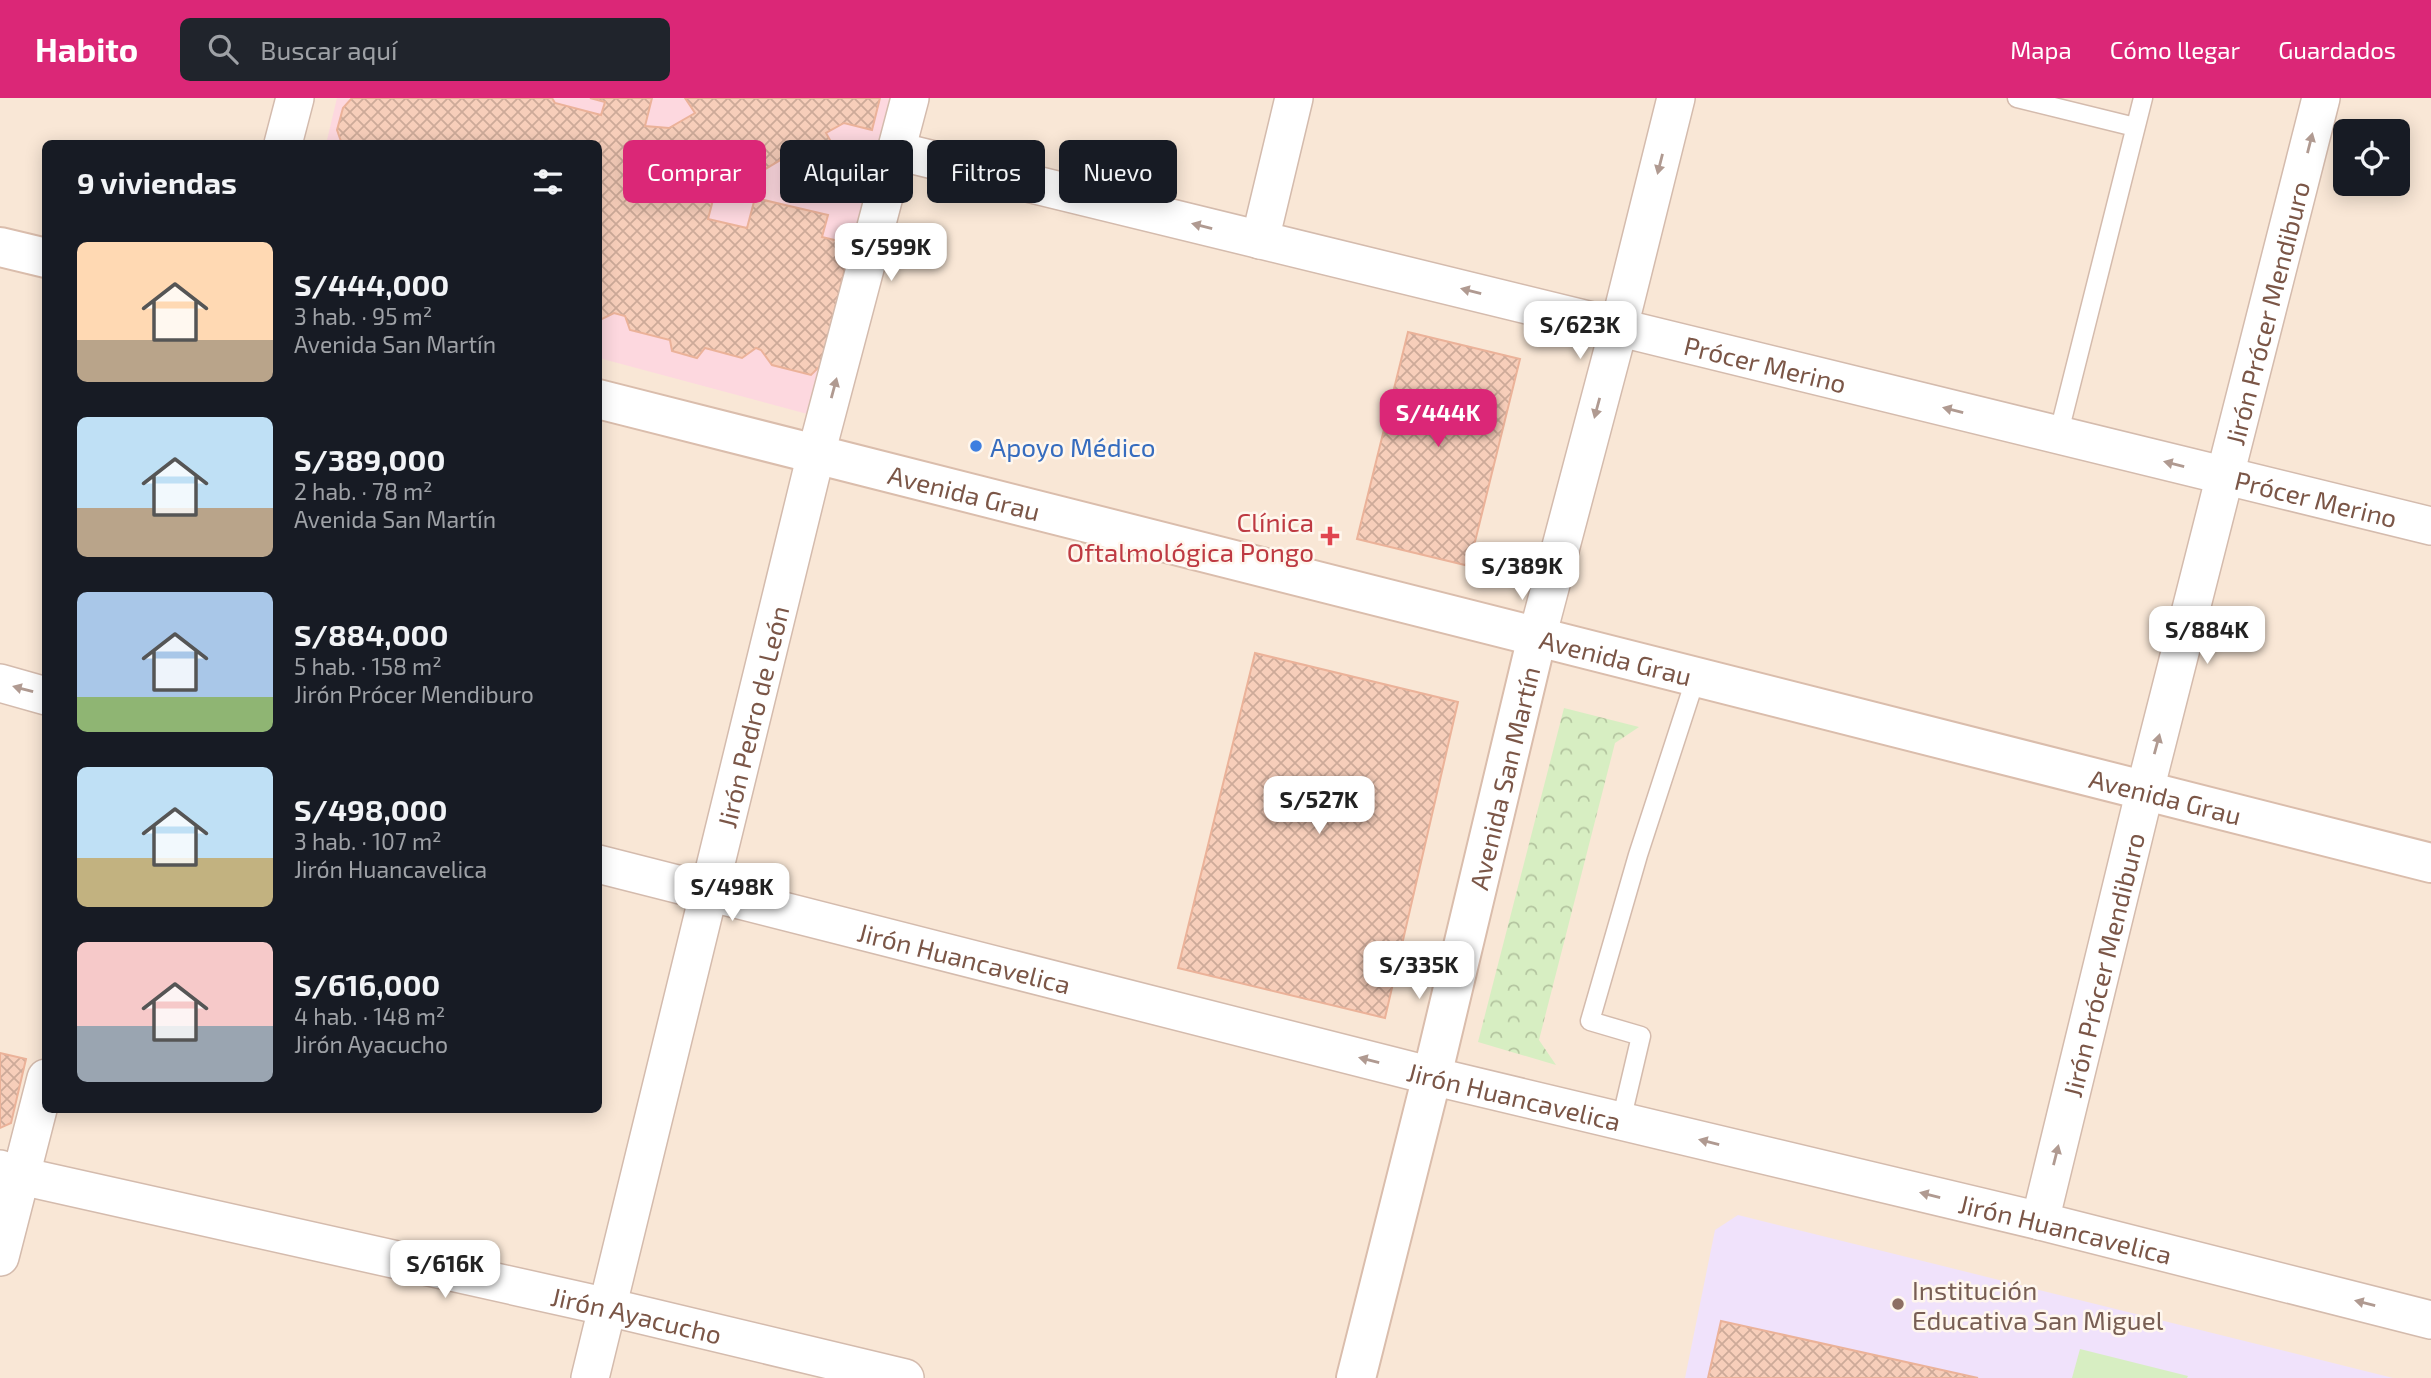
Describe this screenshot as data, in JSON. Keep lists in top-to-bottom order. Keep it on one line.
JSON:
{"streets":{"main road":["Avenida Grau","Avenida San Martín"],"street":["Jirón Prócer Mendiburo","Prócer Merino","Jirón Pedro de León","Jirón Huancavelica","Jirón Ayacucho"]},"crossings":[["Jirón Prócer Mendiburo","Prócer Merino"],["Jirón Prócer Mendiburo","Avenida Grau"],["Jirón Prócer Mendiburo","Jirón Huancavelica"],["Prócer Merino","Avenida San Martín"],["Avenida Grau","Jirón Pedro de León"],["Avenida Grau","Avenida San Martín"],["Jirón Pedro de León","Jirón Huancavelica"],["Jirón Pedro de León","Jirón Ayacucho"],["Avenida San Martín","Jirón Huancavelica"]],"one_way":["Jirón Prócer Mendiburo","Prócer Merino","Avenida San Martín","Jirón Huancavelica"],"places":{"other":["Apoyo Médico","Institución Educativa San Miguel"],"health":["Clínica Oftalmológica Pongo"]},"page":{"header":"Habito","search":"Buscar aquí","nav":["Mapa","Cómo llegar","Guardados"],"chip":["Comprar","Alquilar","Filtros","Nuevo"],"heading":"9 viviendas","price":["S/599K","S/623K","S/444K","S/389K","S/884K","S/527K","S/498K","S/335K","S/616K"],"list":[{"name":"S/444,000","note":"3 hab. · 95 m² · Avenida San Martín"},{"name":"S/389,000","note":"2 hab. · 78 m² · Avenida San Martín"},{"name":"S/884,000","note":"5 hab. · 158 m² · Jirón Prócer Mendiburo"},{"name":"S/498,000","note":"3 hab. · 107 m² · Jirón Huancavelica"},{"name":"S/616,000","note":"4 hab. · 148 m² · Jirón Ayacucho"}]}}
